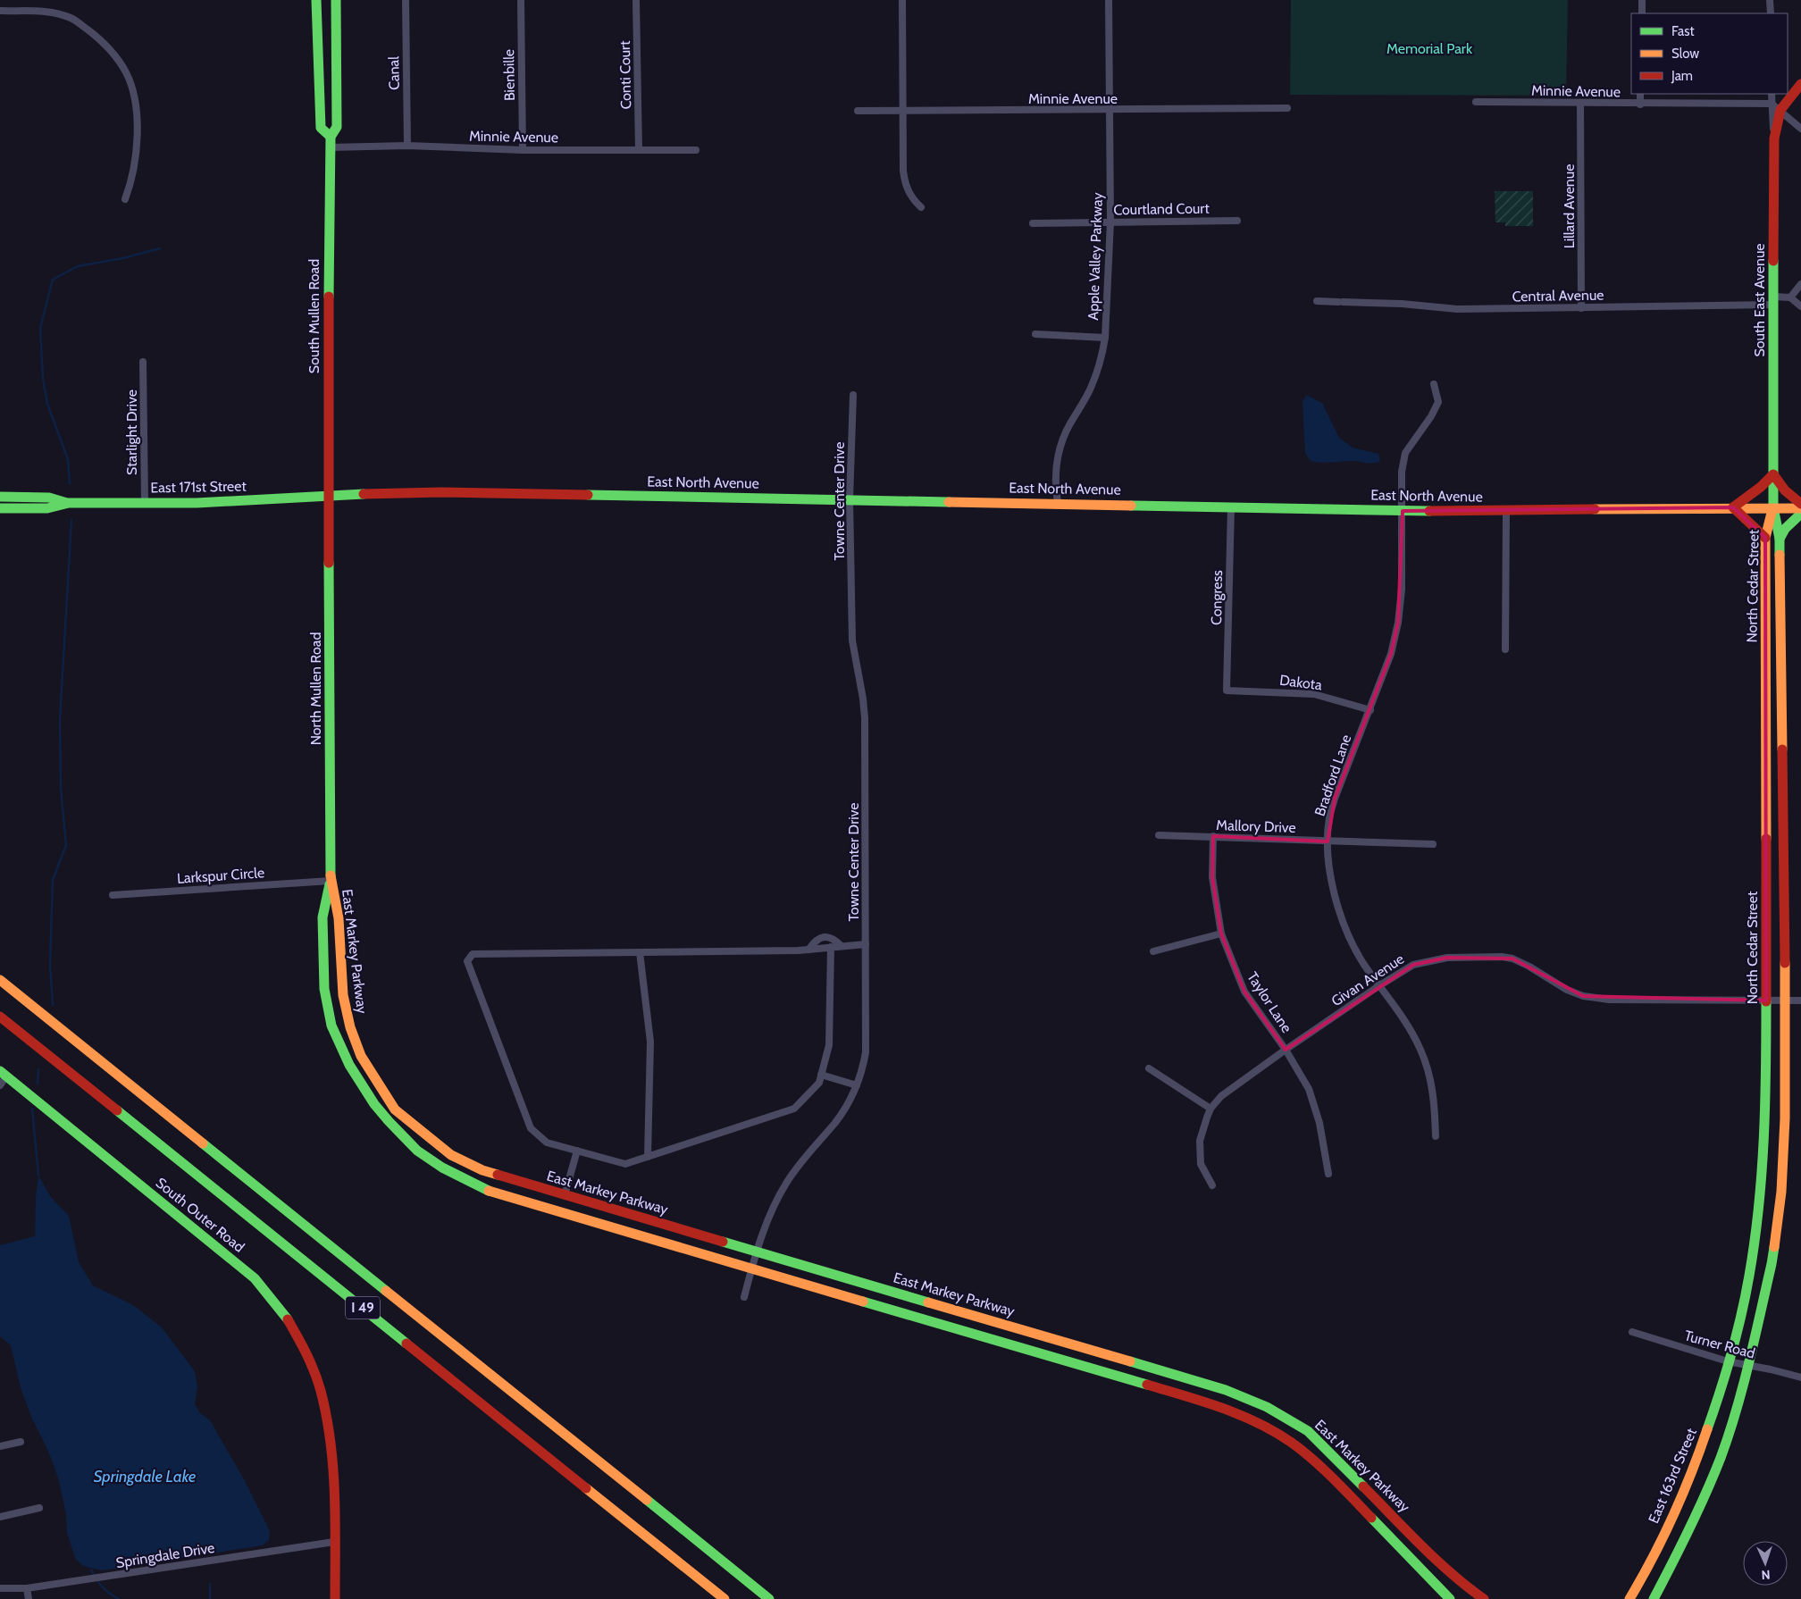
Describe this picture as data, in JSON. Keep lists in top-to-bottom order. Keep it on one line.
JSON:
{"streets":{"main road":["South East Avenue","South Mullen Road","East North Avenue","East 171st Street","North Cedar Street","North Mullen Road","East Markey Parkway","South Outer Road","I 49","East 163rd Street"],"street":["Canal","Bienbille","Conti Court","Minnie Avenue","Lillard Avenue","Courtland Court","Apple Valley Parkway","Central Avenue","Starlight Drive","Towne Center Drive","Congress","Dakota","Bradford Lane","Mallory Drive","Larkspur Circle","Givan Avenue","Taylor Lane","Turner Road","Springdale Drive"]},"crossings":[["Canal","Minnie Avenue"],["Bienbille","Minnie Avenue"],["Conti Court","Minnie Avenue"],["Minnie Avenue","Lillard Avenue"],["Minnie Avenue","Apple Valley Parkway"],["Minnie Avenue","South East Avenue"],["Minnie Avenue","South Mullen Road"],["Lillard Avenue","Central Avenue"],["Courtland Court","Apple Valley Parkway"],["Apple Valley Parkway","East North Avenue"],["Central Avenue","South East Avenue"],["South East Avenue","East North Avenue"],["South East Avenue","North Cedar Street"],["South Mullen Road","East North Avenue"],["South Mullen Road","East 171st Street"],["South Mullen Road","North Mullen Road"],["Starlight Drive","East 171st Street"],["East North Avenue","East 171st Street"],["East North Avenue","Towne Center Drive"],["East North Avenue","North Cedar Street"],["East North Avenue","Congress"],["East North Avenue","North Mullen Road"],["East North Avenue","Bradford Lane"],["East 171st Street","North Mullen Road"],["Towne Center Drive","East Markey Parkway"],["North Cedar Street","Givan Avenue"],["North Cedar Street","Turner Road"],["North Cedar Street","East 163rd Street"],["Congress","Dakota"],["Dakota","Bradford Lane"],["North Mullen Road","Larkspur Circle"],["North Mullen Road","East Markey Parkway"],["Bradford Lane","Mallory Drive"],["Bradford Lane","Givan Avenue"],["Mallory Drive","Taylor Lane"],["Larkspur Circle","East Markey Parkway"],["Givan Avenue","Taylor Lane"],["South Outer Road","Springdale Drive"],["Turner Road","East 163rd Street"]],"water":["Springdale Lake"],"parks":["Memorial Park"],"legend":["Fast","Slow","Jam"],"north":"bottom"}
